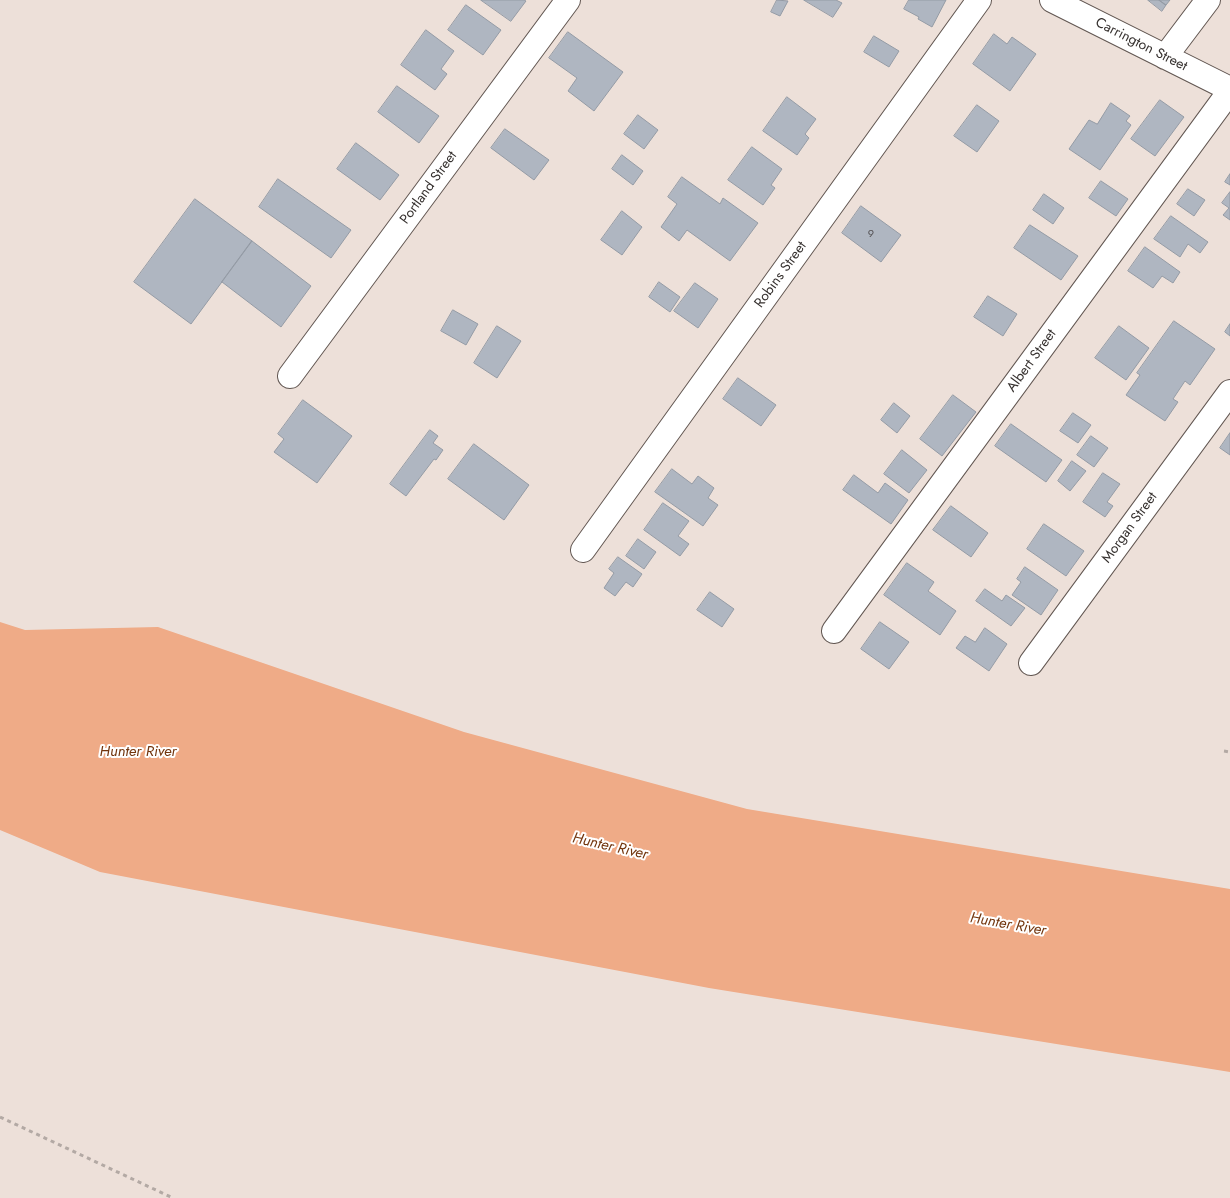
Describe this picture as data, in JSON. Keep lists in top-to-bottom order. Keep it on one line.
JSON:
{"streets":{"street":["Carrington Street","Portland Street","Robins Street","Albert Street","Morgan Street"]},"crossings":[["Carrington Street","Albert Street"]],"water":["Hunter River"],"house_numbers":["9"]}
